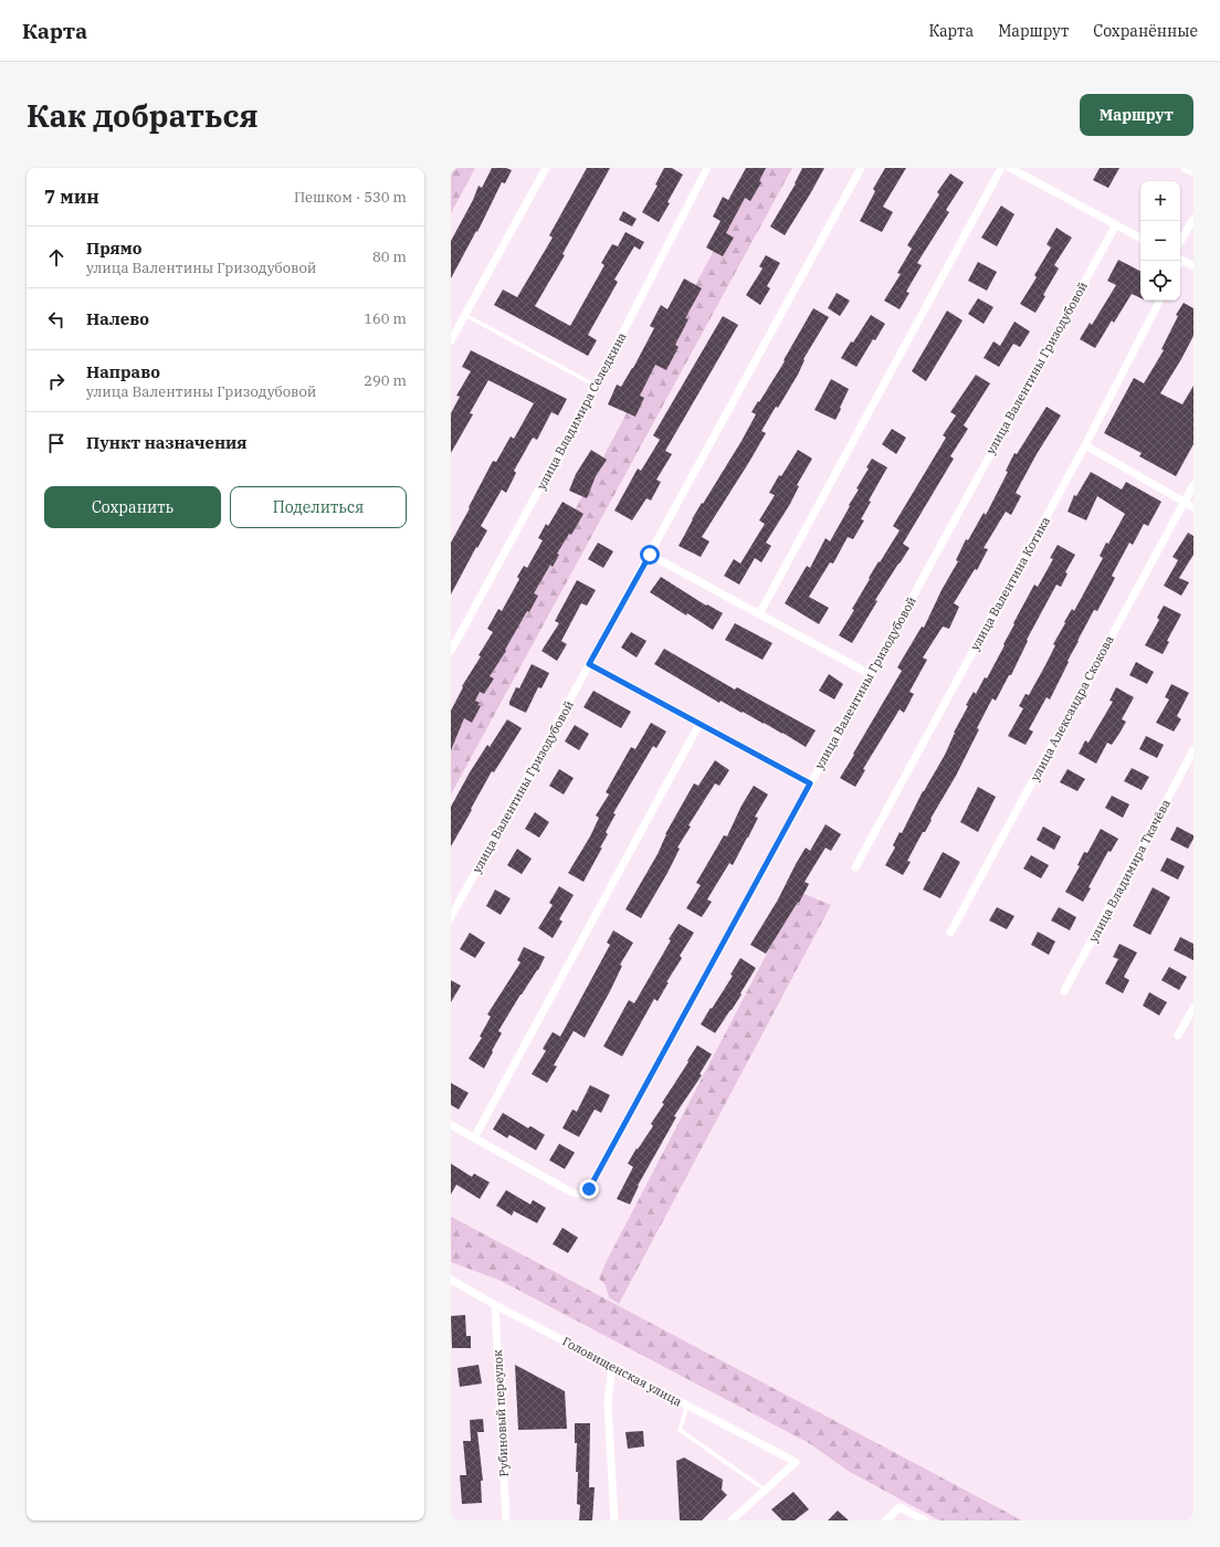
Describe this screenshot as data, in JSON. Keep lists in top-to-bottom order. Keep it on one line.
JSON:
{"streets":{"street":["улица Валентины Гризодубовой","улица Владимира Селедкина","улица Валентина Котика","улица Александра Скокова","улица Владимира Ткачёва","Головищенская улица","Рубиновый переулок"]},"crossings":[["Головищенская улица","Рубиновый переулок"]],"page":{"header":"Карта","nav":["Карта","Маршрут","Сохранённые"],"buttons":["Маршрут",["Сохранить","Поделиться"]],"title":"Как добраться","heading":["7 мин","Пешком · 530 m"],"map_buttons":["+","−"],"list":[["Прямо","улица Валентины Гризодубовой","80 m"],["Налево","160 m"],["Направо","улица Валентины Гризодубовой","290 m"],"Пункт назначения"]}}
